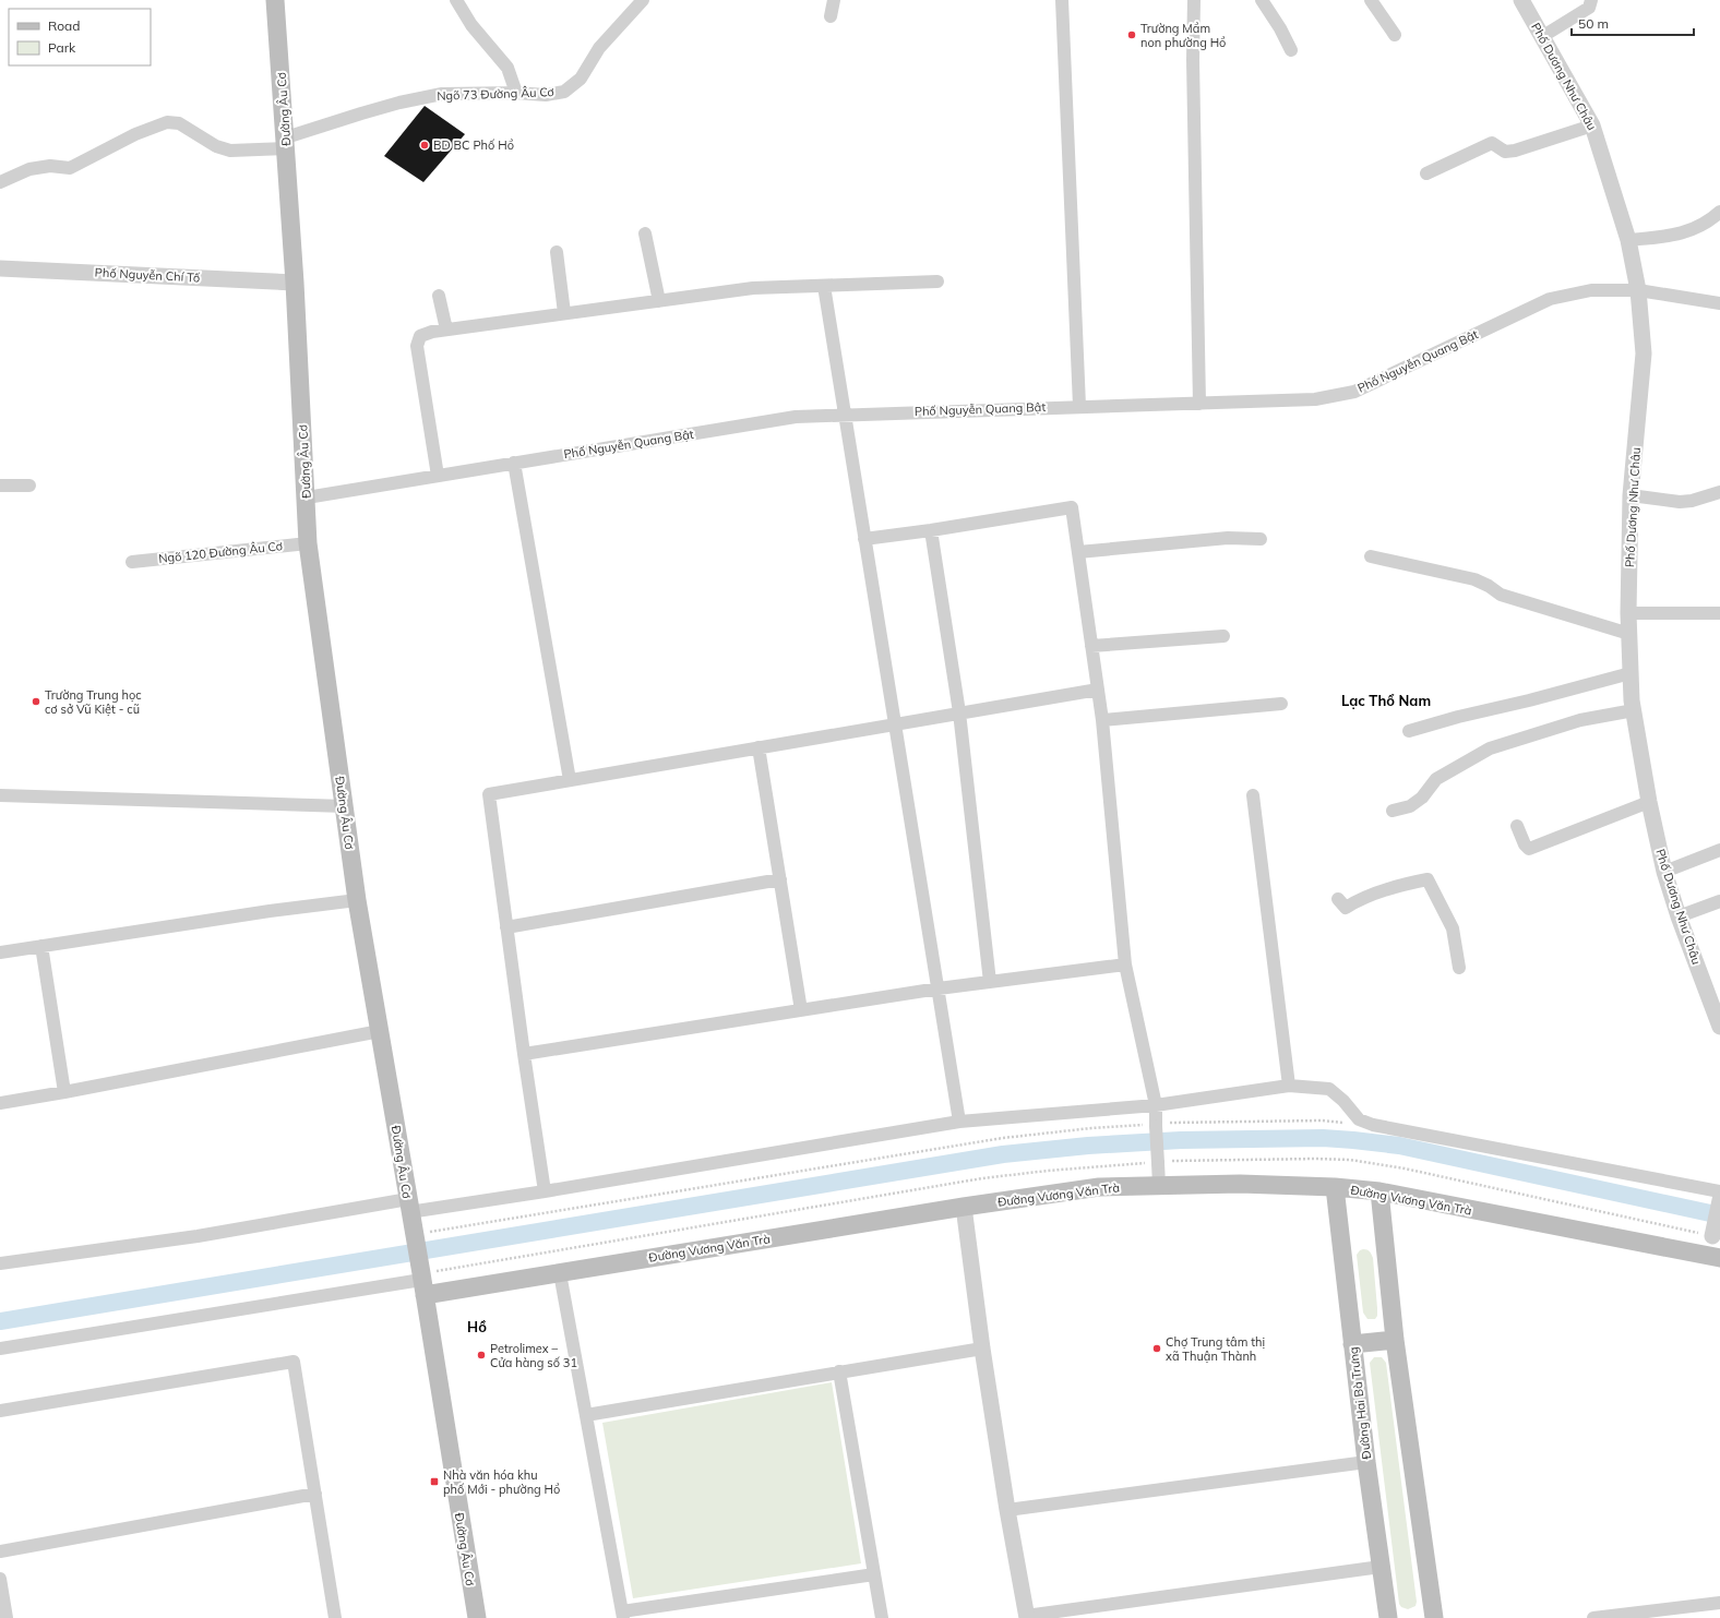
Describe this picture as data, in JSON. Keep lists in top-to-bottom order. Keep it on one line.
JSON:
{"streets":{"main road":["Đường Âu Cơ","Đường Vương Văn Trà","Đường Hai Bà Trưng"],"street":["Phố Dương Như Châu","Ngõ 73 Đường Âu Cơ","Phố Nguyễn Chí Tố","Phố Nguyễn Quang Bật","Ngõ 120 Đường Âu Cơ"]},"crossings":[["Phố Dương Như Châu","Phố Nguyễn Quang Bật"],["Ngõ 73 Đường Âu Cơ","Đường Âu Cơ"],["Đường Âu Cơ","Phố Nguyễn Chí Tố"],["Đường Âu Cơ","Phố Nguyễn Quang Bật"],["Đường Âu Cơ","Ngõ 120 Đường Âu Cơ"],["Đường Âu Cơ","Đường Vương Văn Trà"],["Đường Vương Văn Trà","Đường Hai Bà Trưng"]],"districts":["Lạc Thổ Nam","Hồ"],"places":{"other":["Trường Mầm non phường Hồ","BD BC Phố Hồ","Trường Trung học cơ sở Vũ Kiệt - cũ","Chợ Trung tâm thị xã Thuận Thành","Petrolimex – Cửa hàng số 31"],"transit":["Nhà văn hóa khu phố Mới - phường Hồ"]},"legend":["Road","Park"],"scale_bar":"50 m"}
